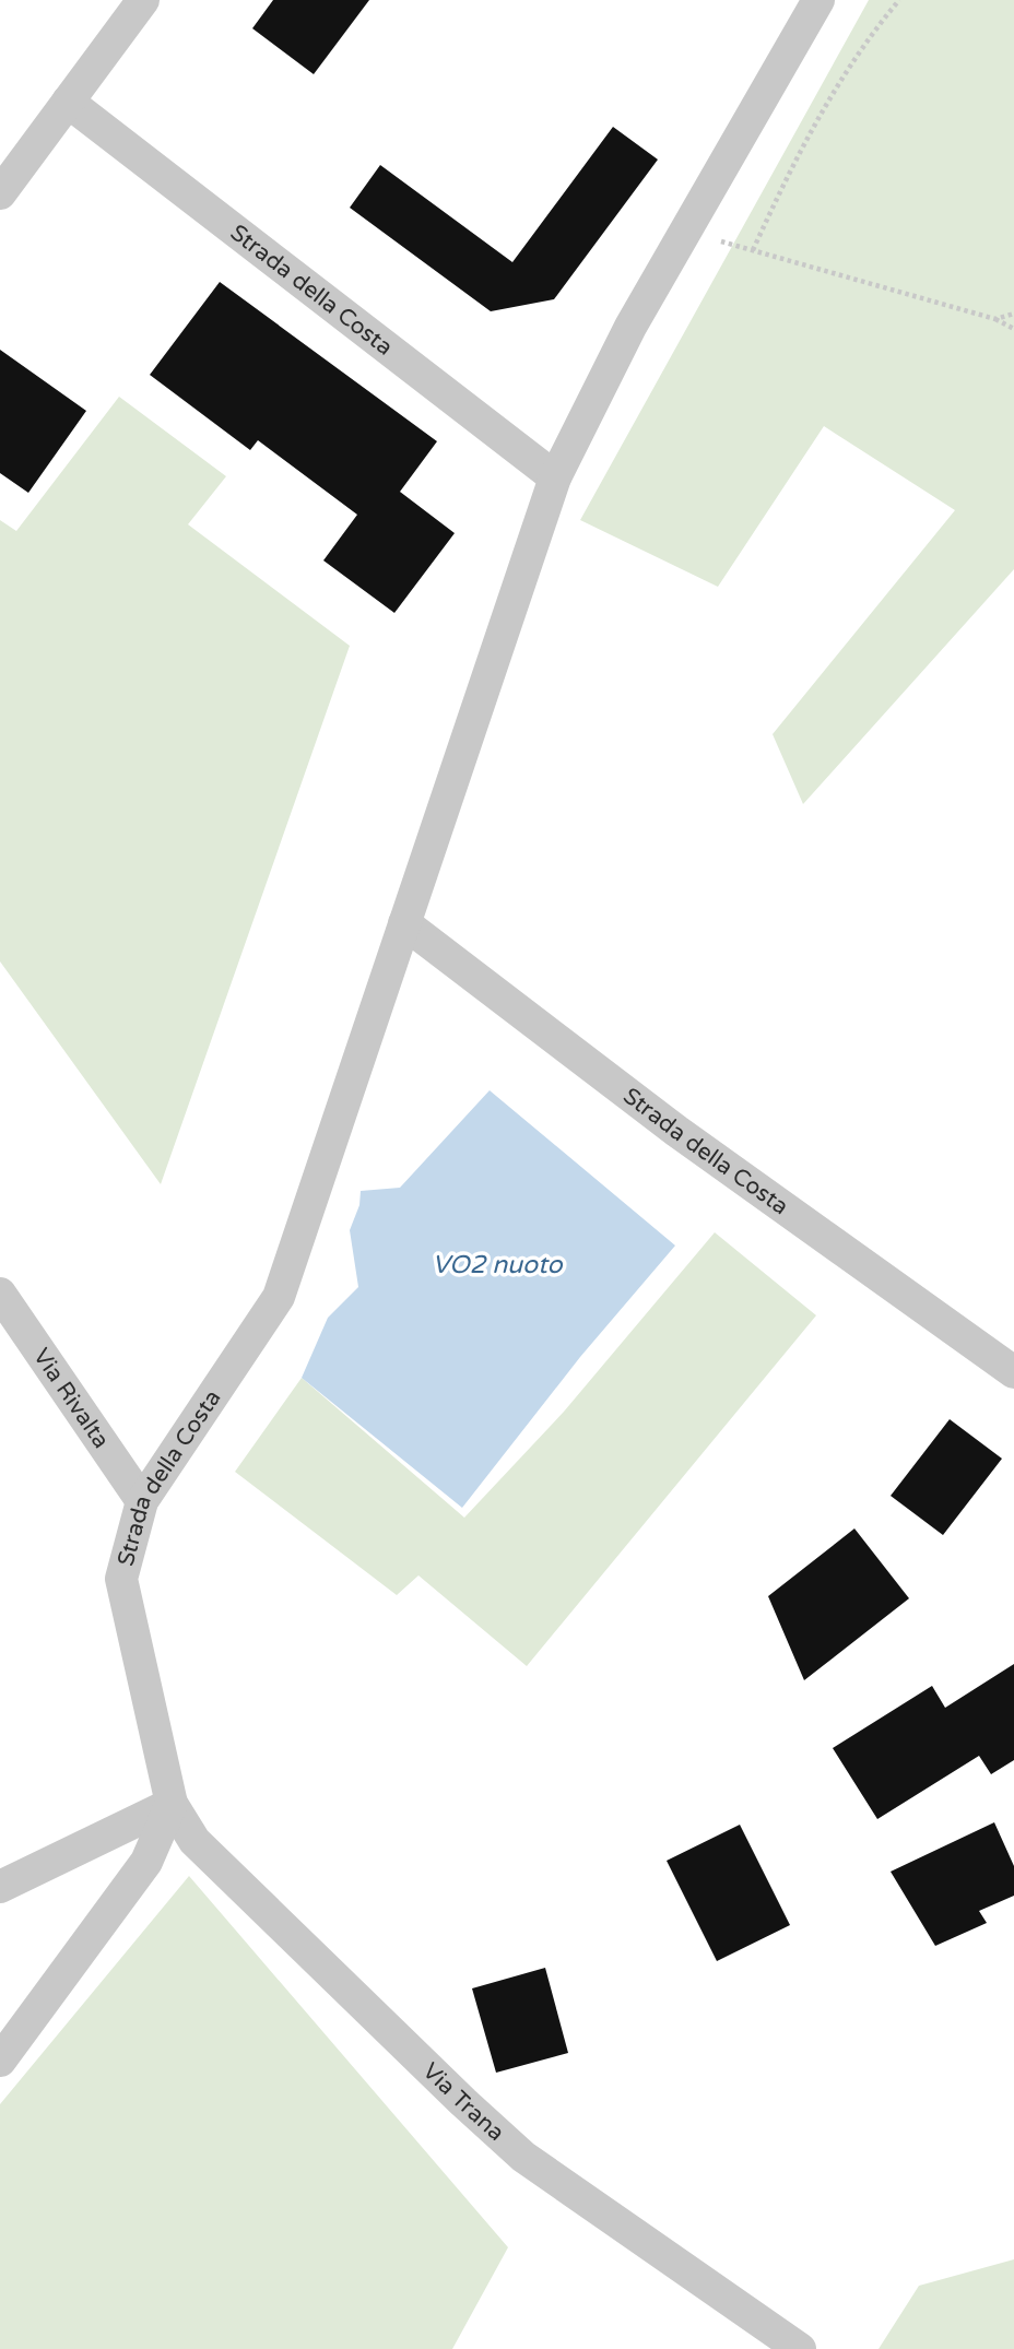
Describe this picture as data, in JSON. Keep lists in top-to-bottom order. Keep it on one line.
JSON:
{"streets":{"street":["Strada della Costa","Via Rivalta","Via Trana"]},"crossings":[["Strada della Costa","Via Rivalta"],["Strada della Costa","Via Trana"]],"water":["VO2 nuoto"]}
